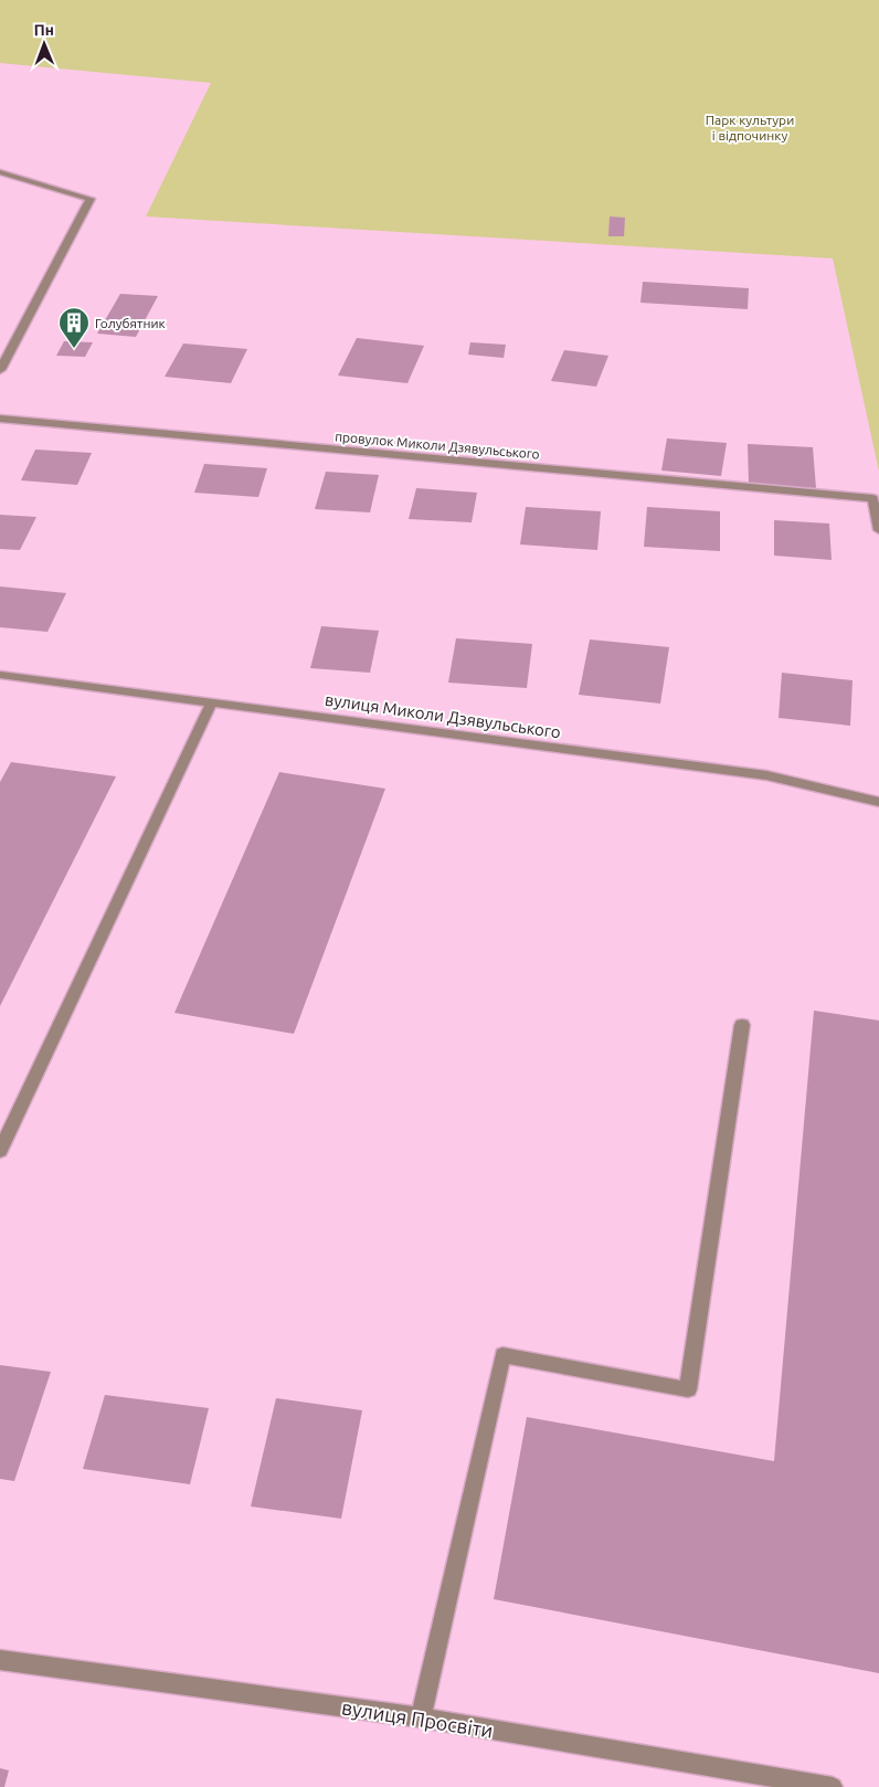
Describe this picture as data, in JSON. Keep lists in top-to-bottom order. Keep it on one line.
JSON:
{"streets":{"street":["провулок Миколи Дзявульського","вулиця Миколи Дзявульського","вулиця Просвіти"]},"parks":["Парк культури і відпочинку"],"places":{"building":["Голубятник"]},"north":"top"}
